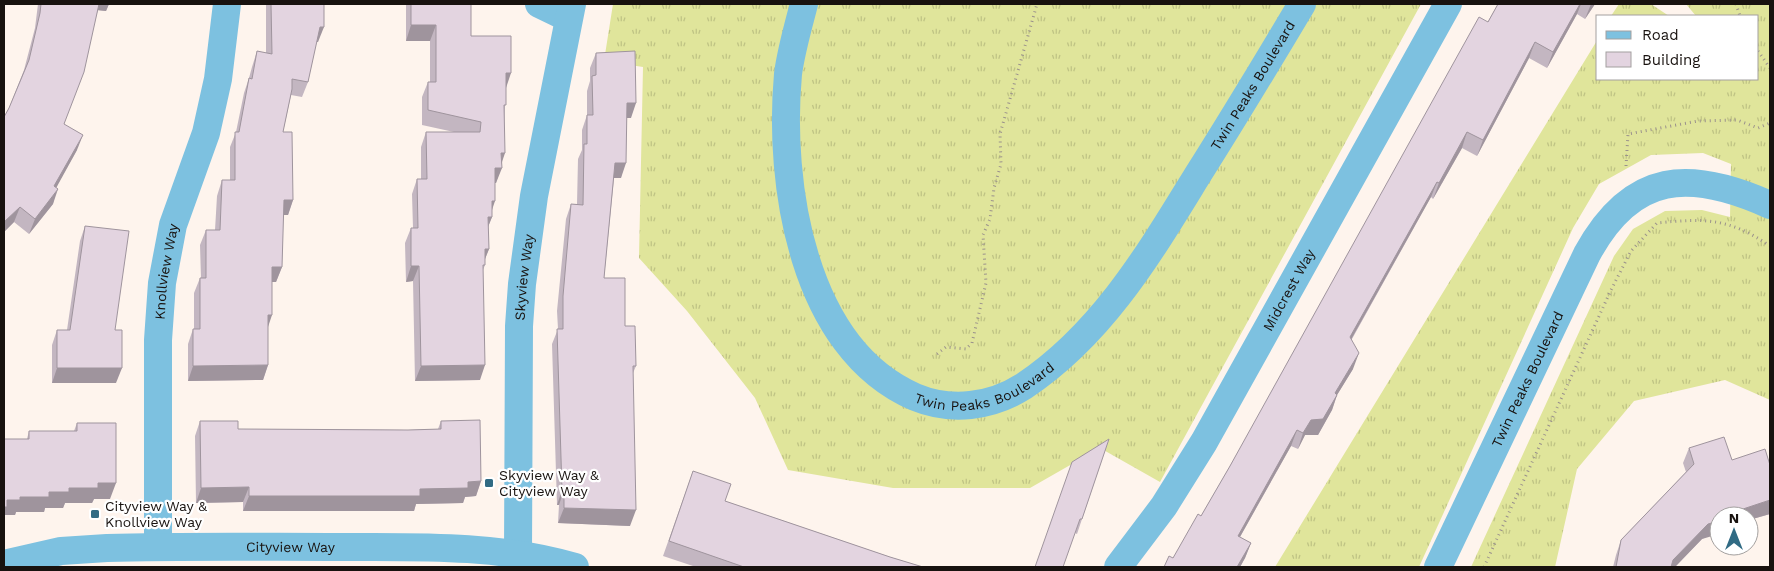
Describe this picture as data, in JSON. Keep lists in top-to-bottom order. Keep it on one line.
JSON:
{"streets":{"street":["Twin Peaks Boulevard","Knollview Way","Skyview Way","Midcrest Way","Cityview Way"]},"crossings":[["Knollview Way","Cityview Way"],["Skyview Way","Cityview Way"]],"places":{"transit":["Skyview Way & Cityview Way","Cityview Way & Knollview Way"]},"legend":["Road","Building"],"north":"top"}
